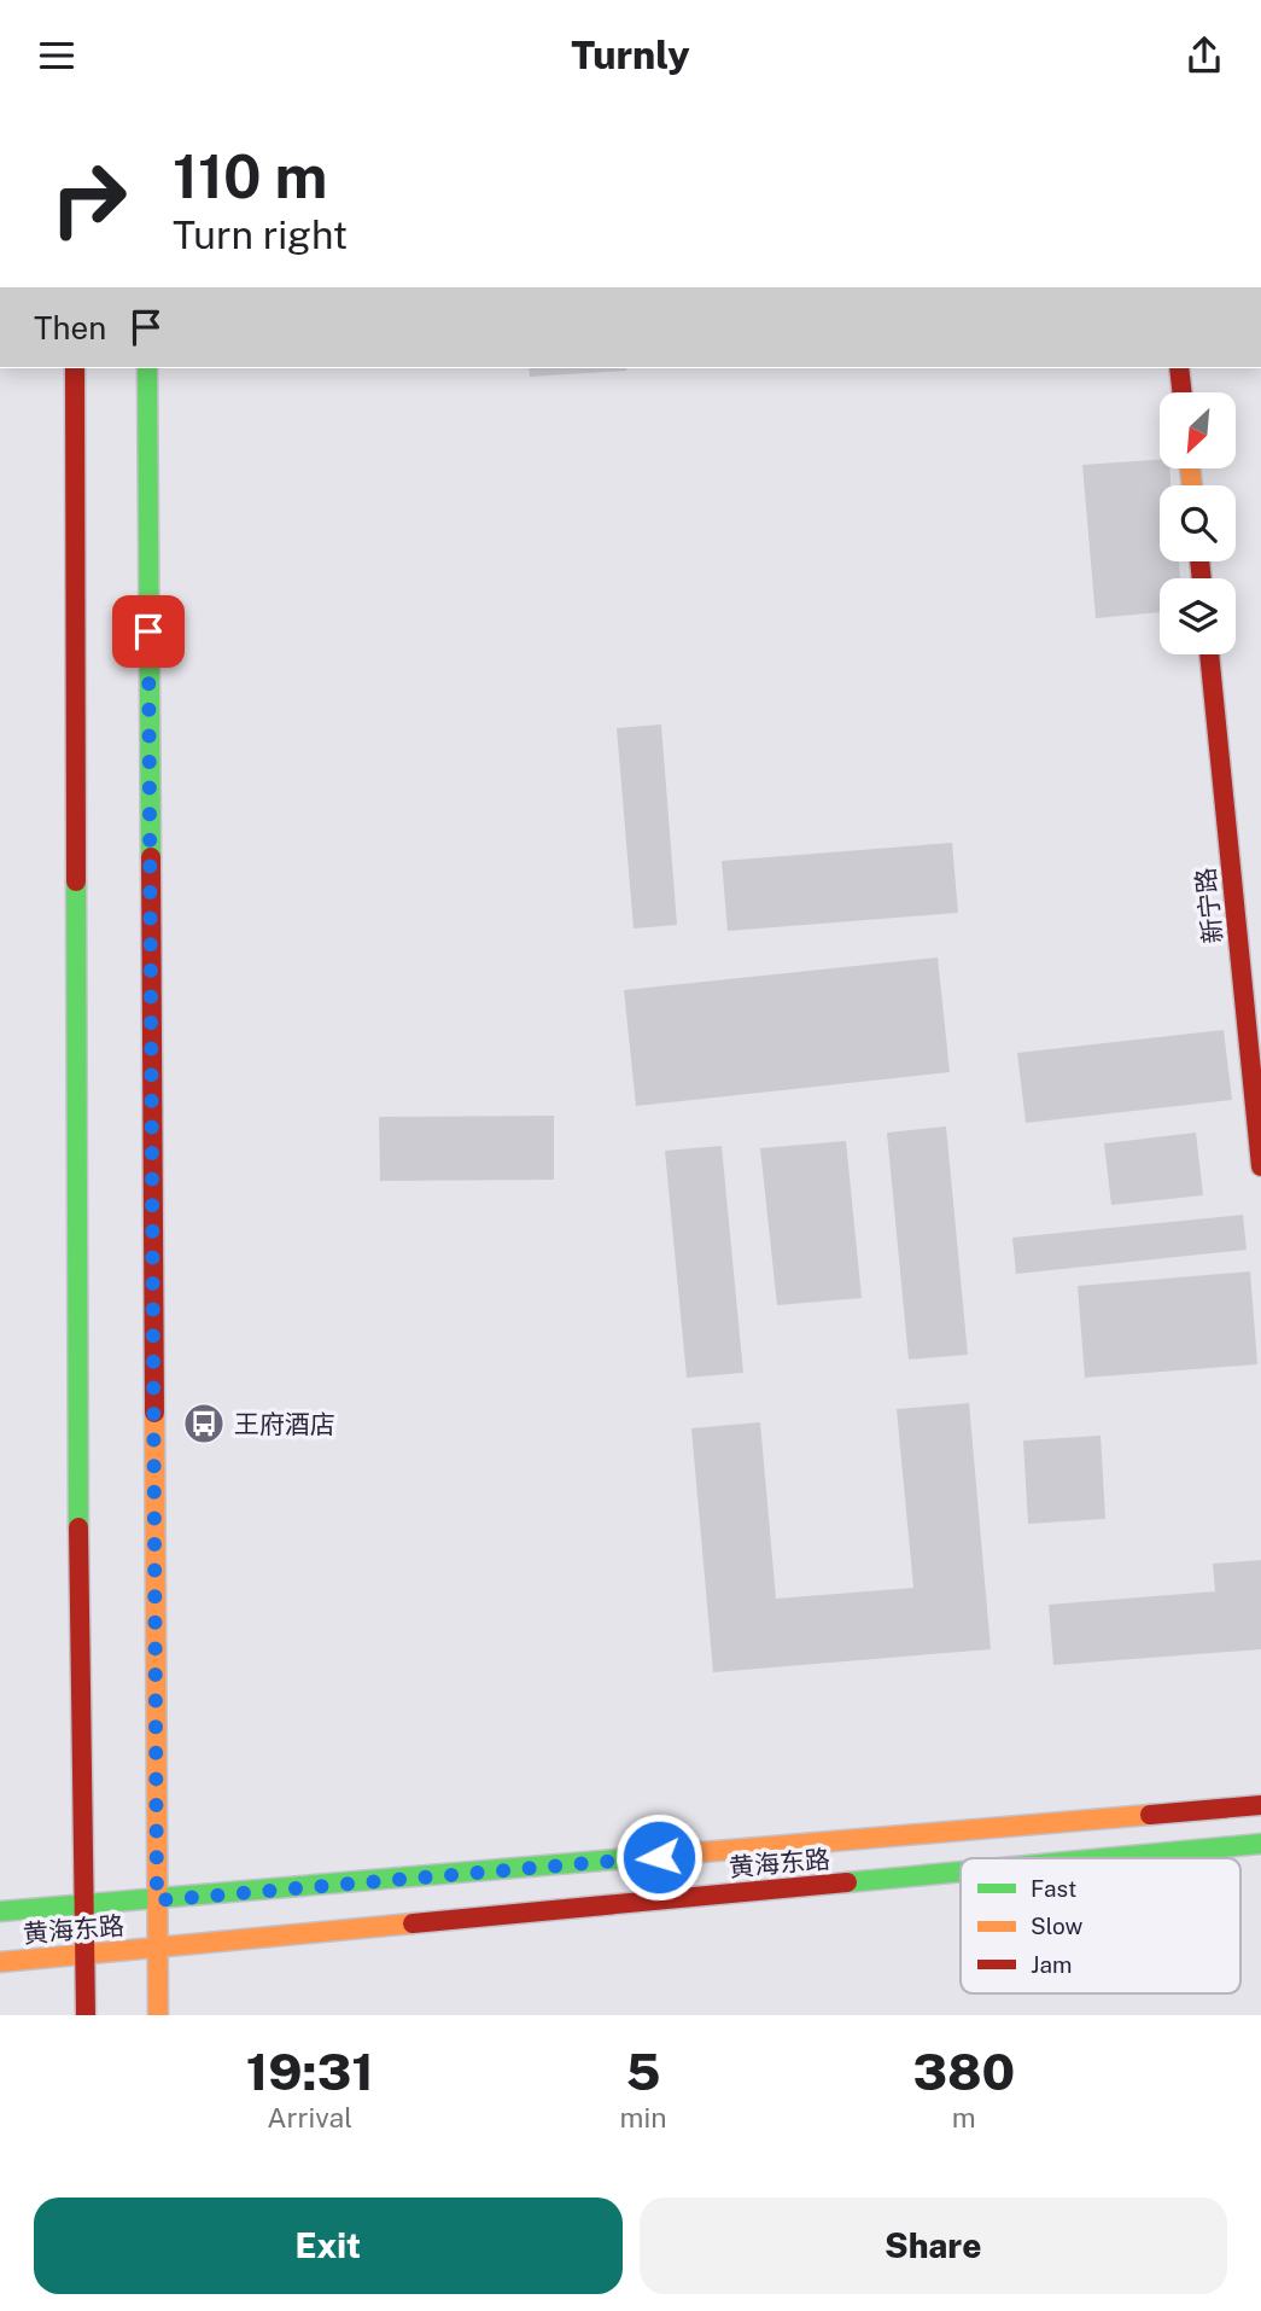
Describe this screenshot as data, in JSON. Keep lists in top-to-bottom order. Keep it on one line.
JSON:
{"streets":{"main road":["新宁路","黄海东路"]},"places":{"bus stop":["王府酒店"]},"legend":["Fast","Slow","Jam"],"north":"bottom left","page":{"header":"Turnly","turn":["110 m","Turn right"],"then":"Then","eta":["19:31","Arrival","5","min","380","m"],"buttons":["Exit","Share"]}}
